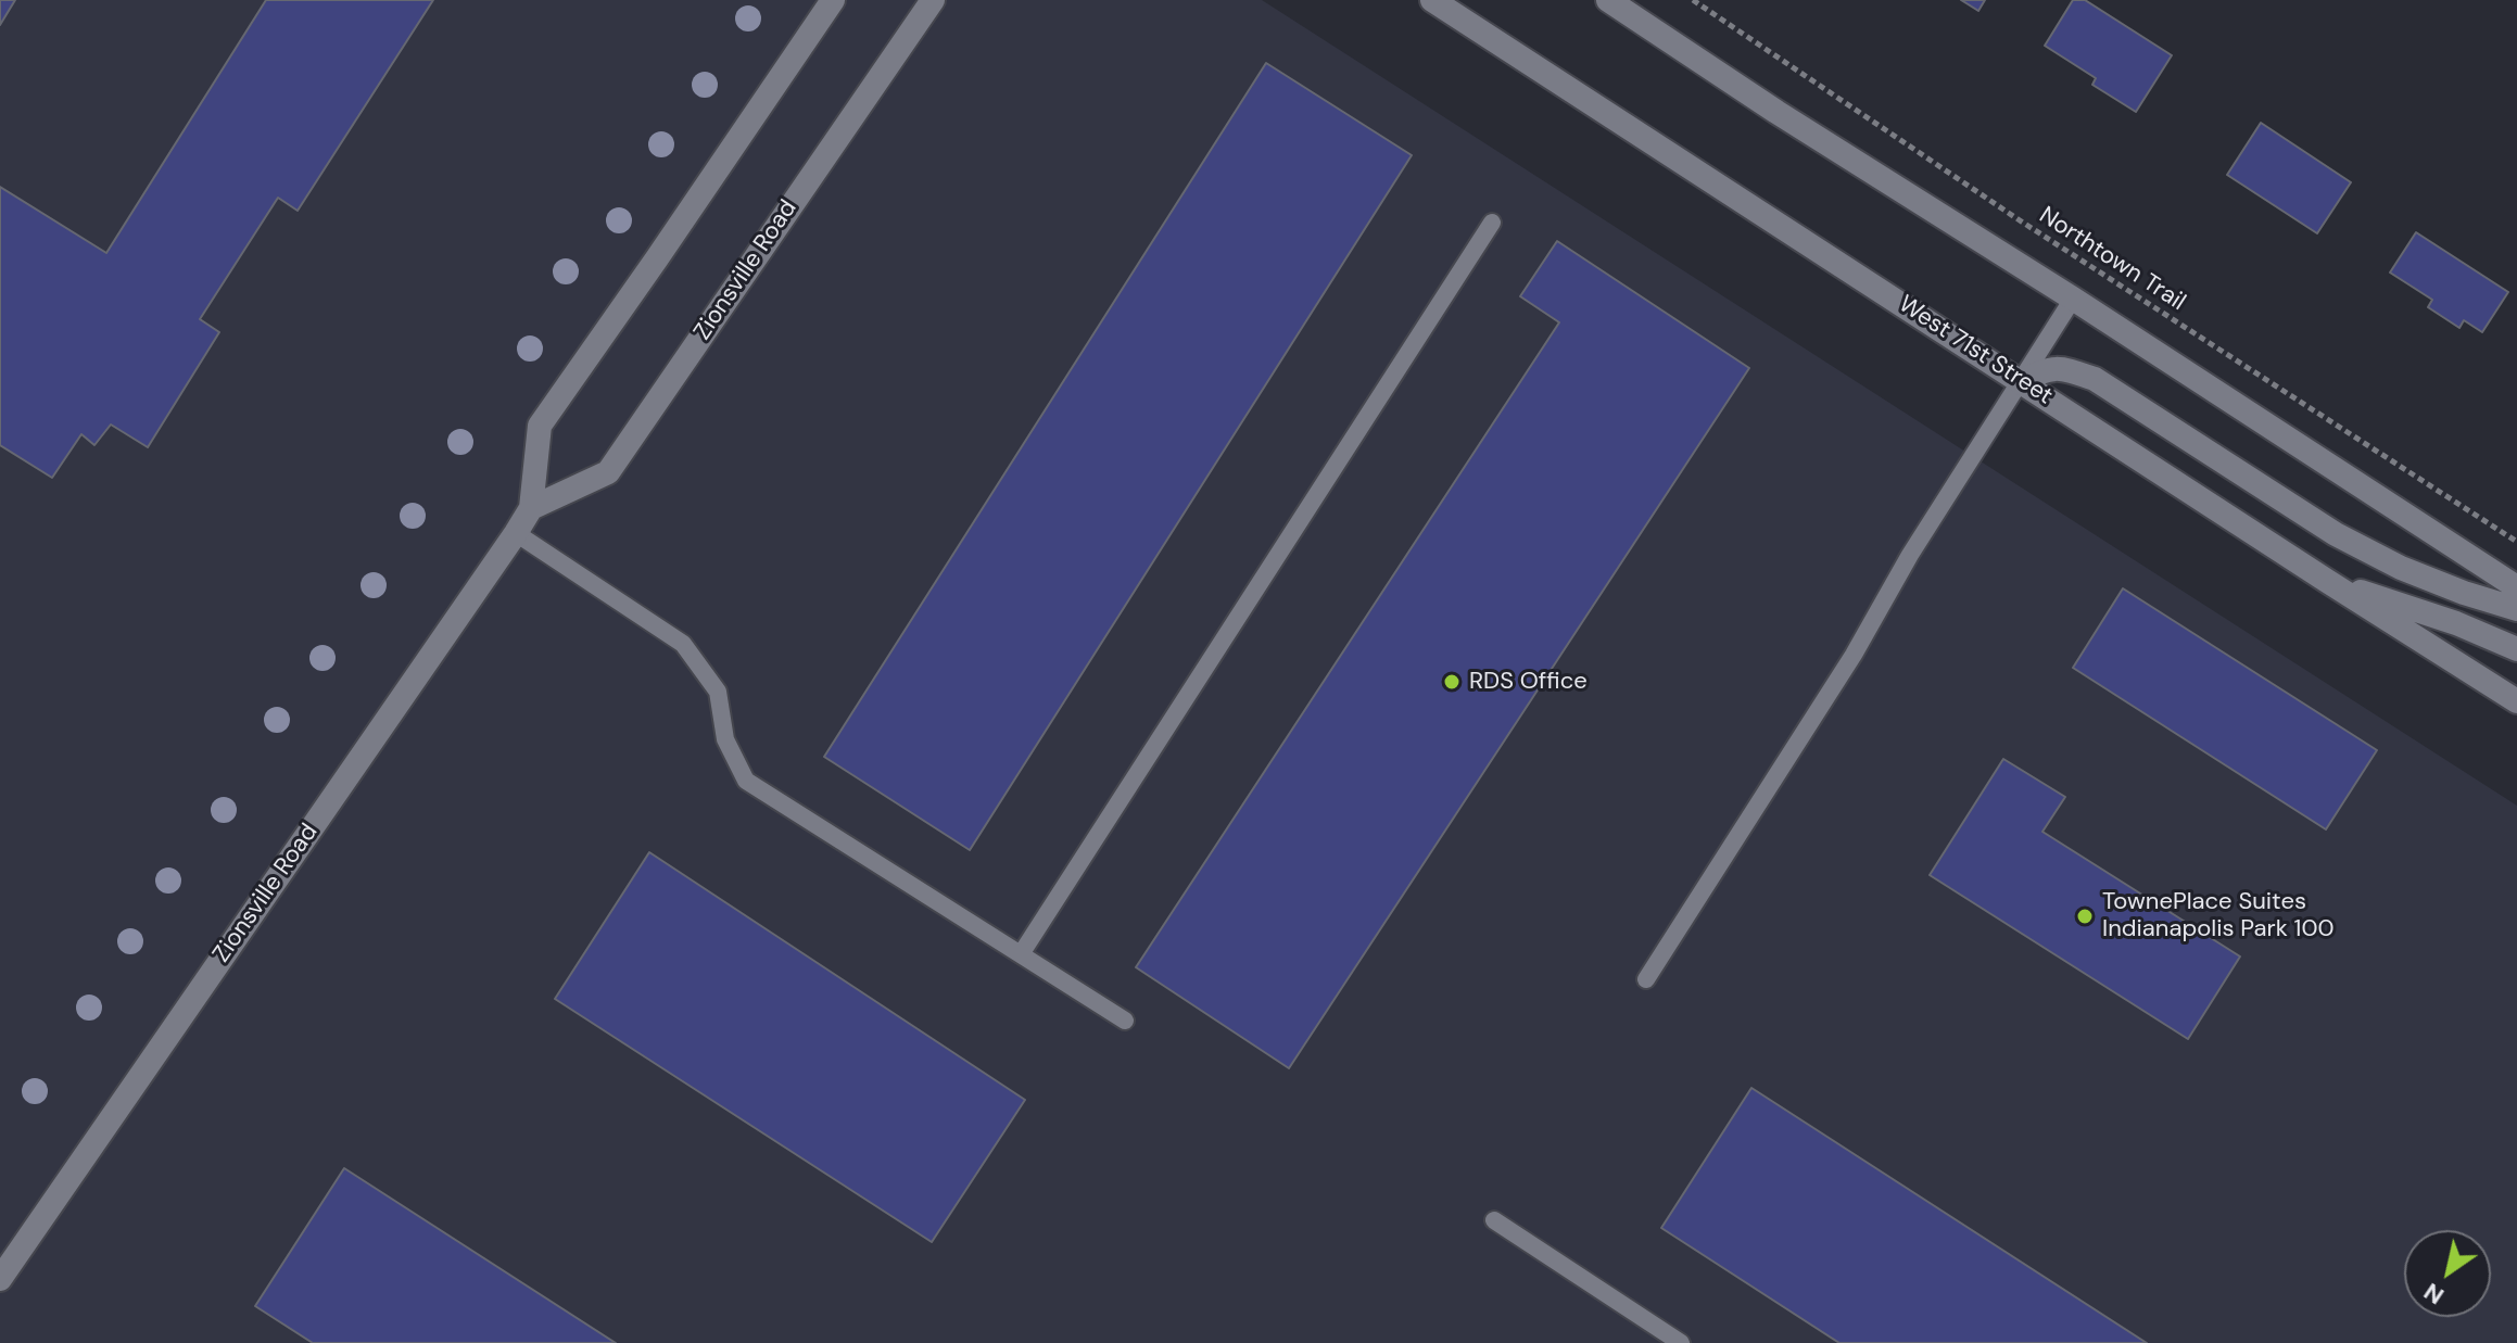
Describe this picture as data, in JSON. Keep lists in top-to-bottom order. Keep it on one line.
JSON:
{"streets":{"main road":["Zionsville Road","West 71st Street"],"path":["Northtown Trail"]},"places":["RDS Office","TownePlace Suites Indianapolis Park 100"],"north":"bottom left"}
